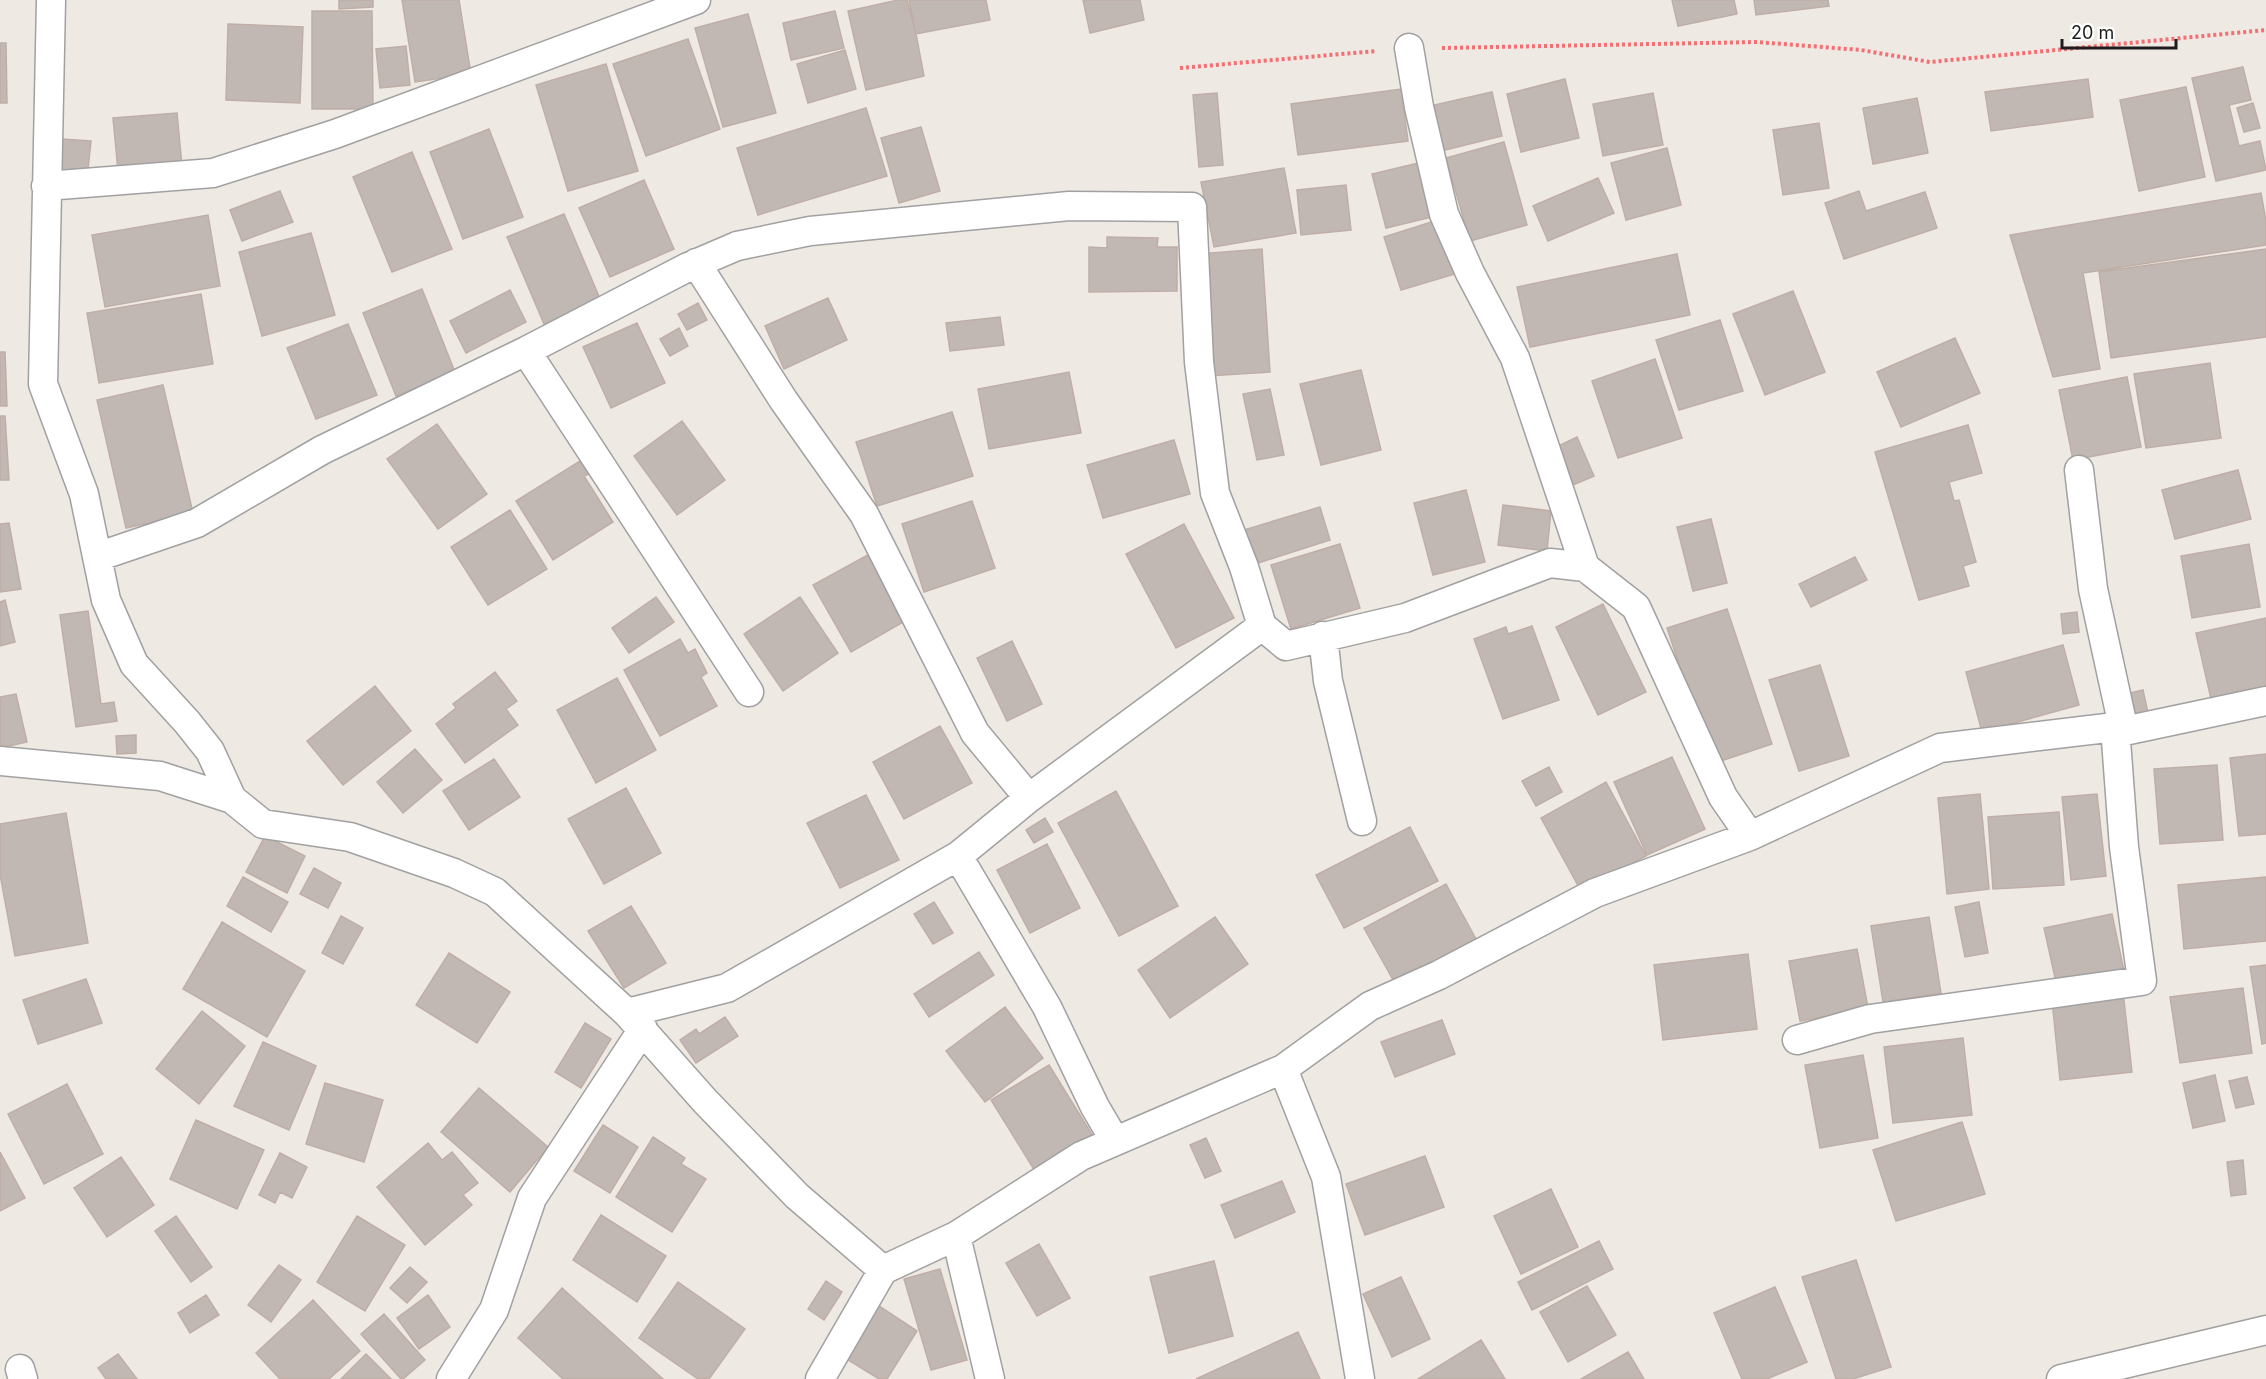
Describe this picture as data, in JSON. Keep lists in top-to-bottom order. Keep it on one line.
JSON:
{"scale_bar":"20 m"}
